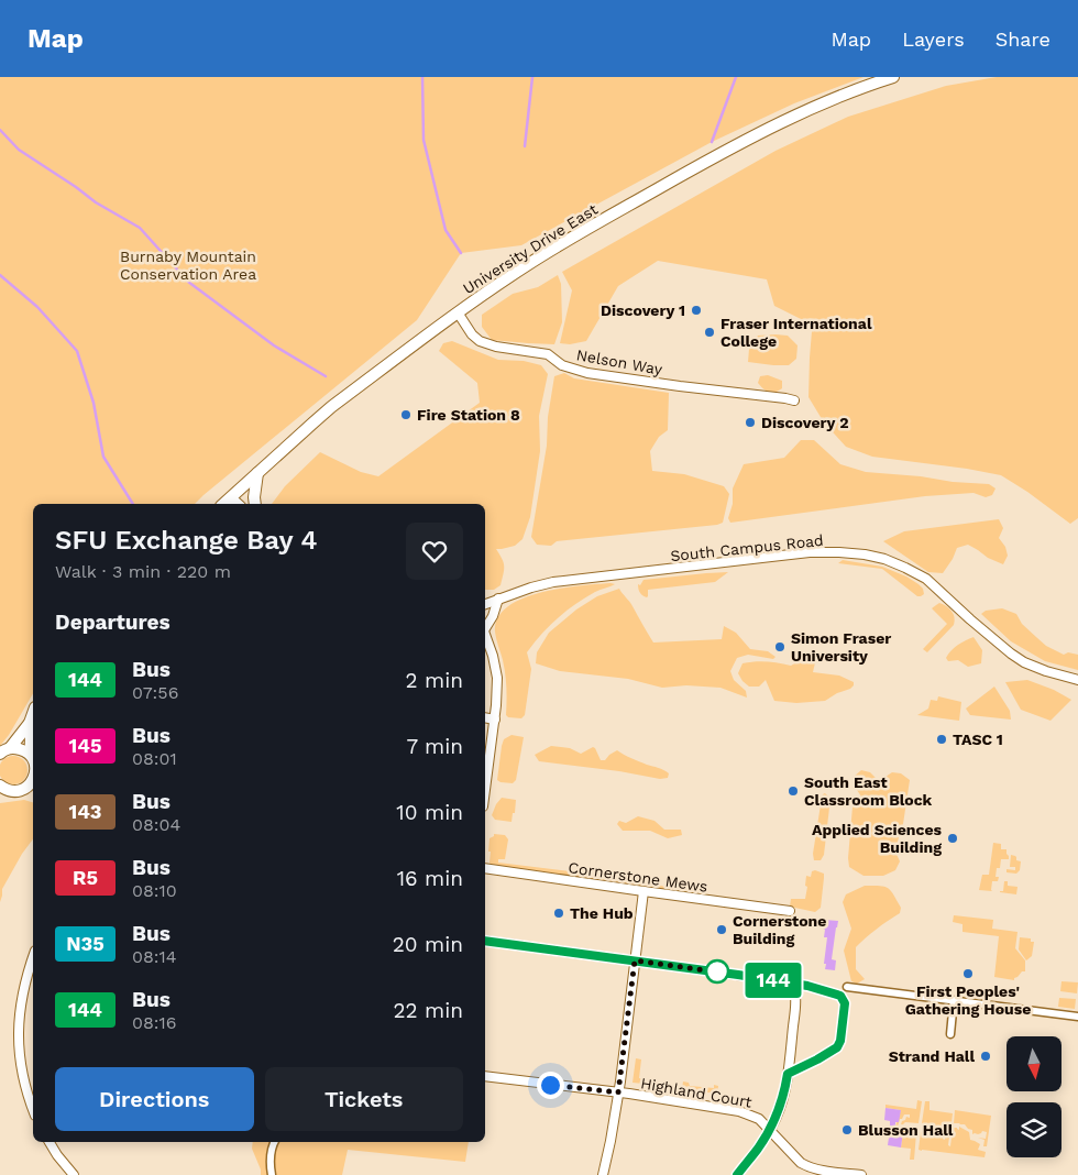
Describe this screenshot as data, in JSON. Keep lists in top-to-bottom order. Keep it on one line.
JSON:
{"streets":{"street":["University Drive East","Nelson Way","South Campus Road","Cornerstone Mews","Highland Court"]},"crossings":[["University Drive East","Nelson Way"]],"parks":["Burnaby Mountain Conservation Area"],"places":["Discovery 1","Fraser International College","Fire Station 8","Discovery 2","Simon Fraser University","TASC 1","South East Classroom Block","Applied Sciences Building","The Hub","Cornerstone Building","First Peoples' Gathering House","Strand Hall","Blusson Hall"],"lines":["bus line 144"],"north":"bottom","page":{"header":"Map","nav":["Map","Layers","Share"],"on_map":"144","heading":[["SFU Exchange Bay 4","Walk · 3 min · 220 m"],"Departures"],"list":[{"mark":"144","name":"Bus","note":"07:56","value":"2 min"},{"mark":"145","name":"Bus","note":"08:01","value":"7 min"},{"mark":"143","name":"Bus","note":"08:04","value":"10 min"},{"mark":"R5","name":"Bus","note":"08:10","value":"16 min"},{"mark":"N35","name":"Bus","note":"08:14","value":"20 min"},{"mark":"144","name":"Bus","note":"08:16","value":"22 min"}],"buttons":["Directions","Tickets"]}}
